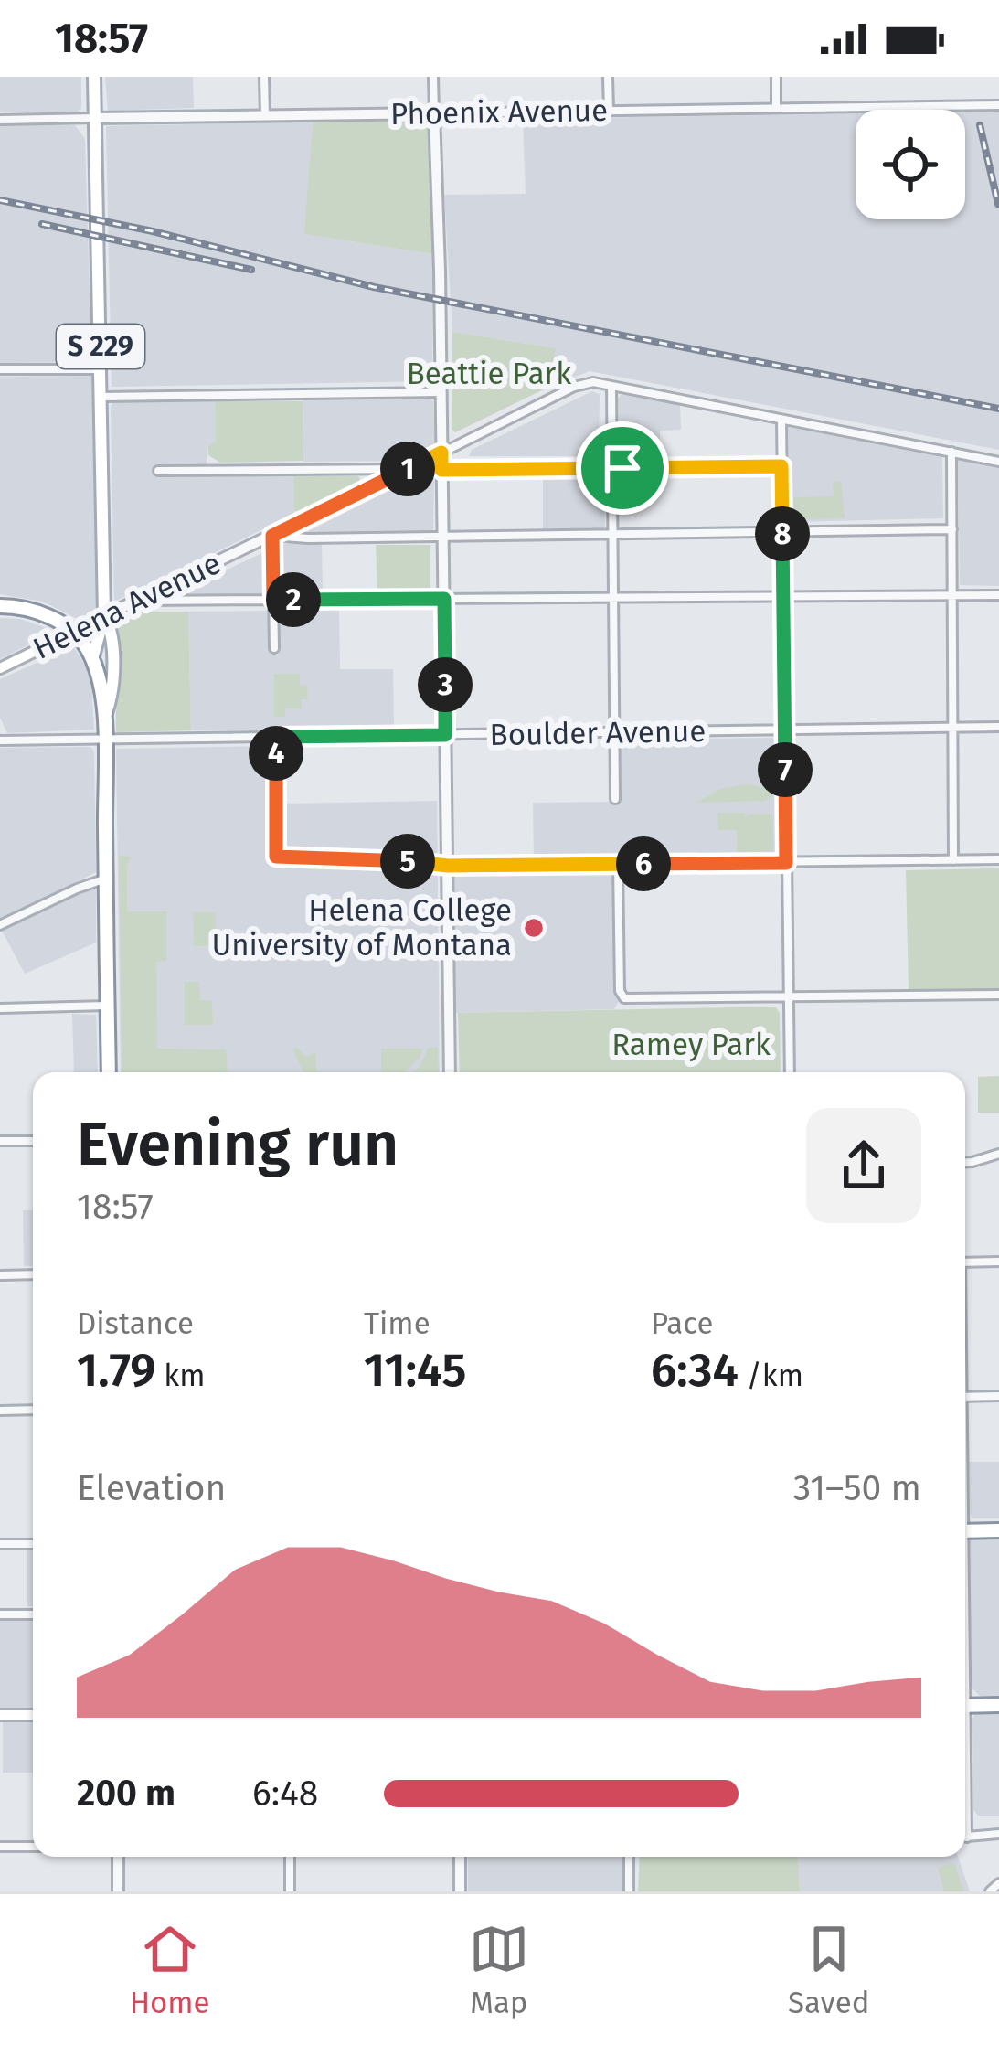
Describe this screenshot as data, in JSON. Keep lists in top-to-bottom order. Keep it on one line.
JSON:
{"streets":{"main road":["S 229","Helena Avenue"],"street":["Phoenix Avenue","Boulder Avenue"]},"crossings":[["Phoenix Avenue","S 229"],["S 229","Helena Avenue"]],"parks":["Beattie Park","Ramey Park"],"places":["Helena College University of Montana"],"page":{"status":"18:57","pins":["1","8","2","3","4","7","5","6"],"heading":["Evening run","18:57"],"stats":[["Distance","1.79 km"],["Time","11:45"],["Pace","6:34 /km"]],"chart":["Elevation","31–50 m"],"list":[{"name":"200 m","note":"6:48"}],"tabs":["Home","Map","Saved"]}}
